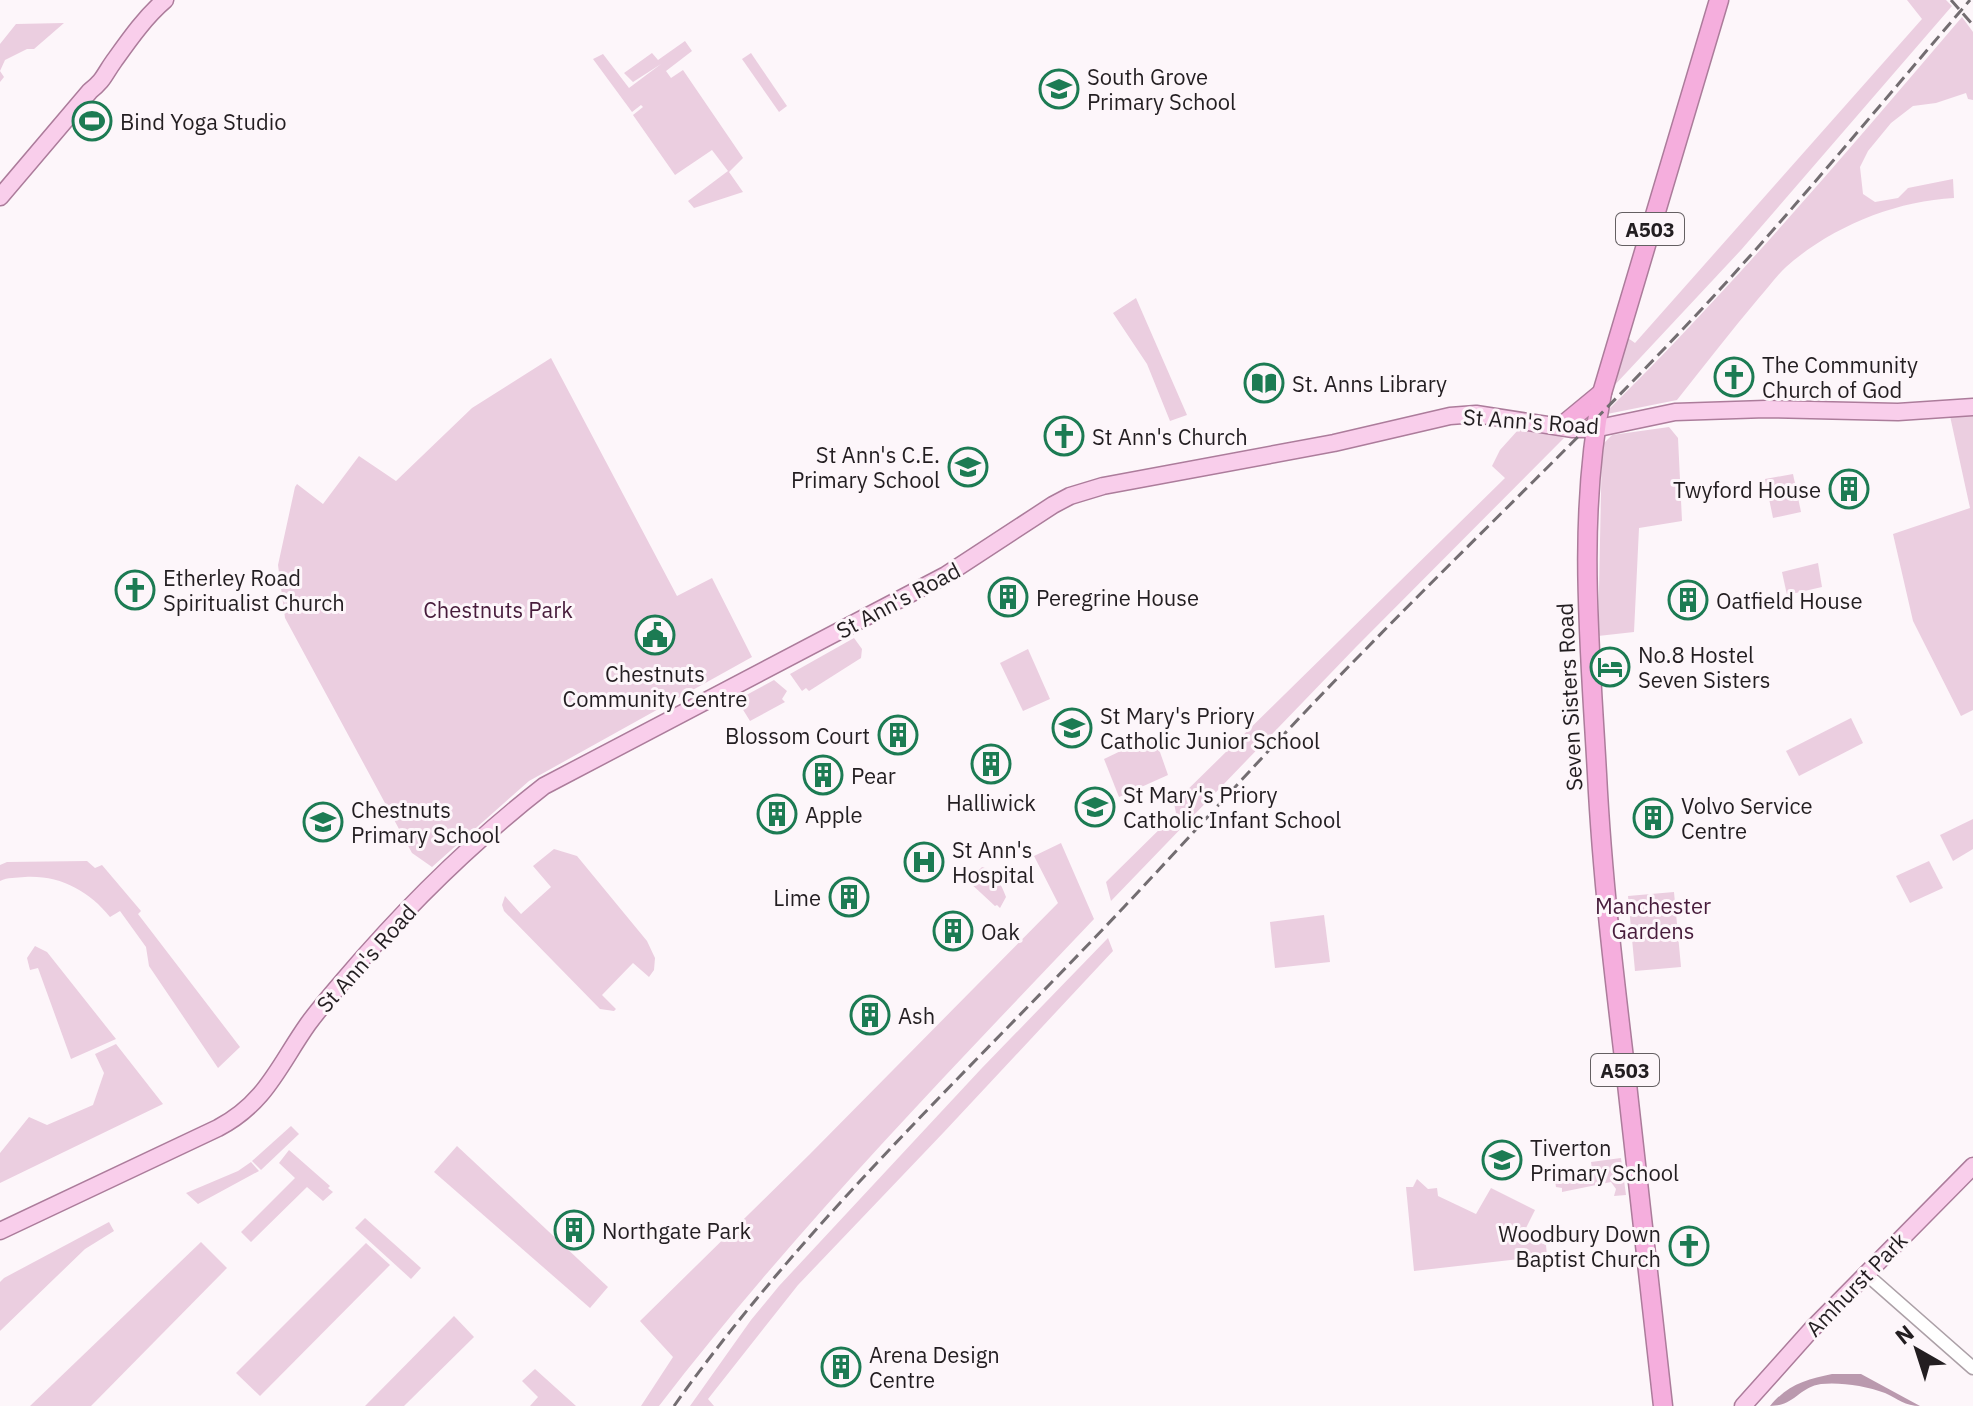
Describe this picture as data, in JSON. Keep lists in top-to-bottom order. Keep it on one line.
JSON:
{"streets":{"highway":["A503","Seven Sisters Road"],"main road":["St Ann's Road","Amhurst Park"]},"crossings":[["St Ann's Road","Seven Sisters Road"]],"parks":["Chestnuts Park","Manchester Gardens"],"places":{"school or university":["South Grove Primary School","St Ann's C.E. Primary School","St Mary's Priory Catholic Junior School","St Mary's Priory Catholic Infant School","Chestnuts Primary School","Tiverton Primary School"],"sports":["Bind Yoga Studio"],"church":["The Community Church of God","St Ann's Church","Etherley Road Spiritualist Church","Woodbury Down Baptist Church"],"library":["St. Anns Library"],"building":["Twyford House","Peregrine House","Oatfield House","Blossom Court","Halliwick","Pear","Apple","Volvo Service Centre","Lime","Oak","Ash","Northgate Park","Arena Design Centre"],"public building":["Chestnuts Community Centre"],"hotel":["No.8 Hostel Seven Sisters"],"hospital":["St Ann's Hospital"]},"north":"top left"}
